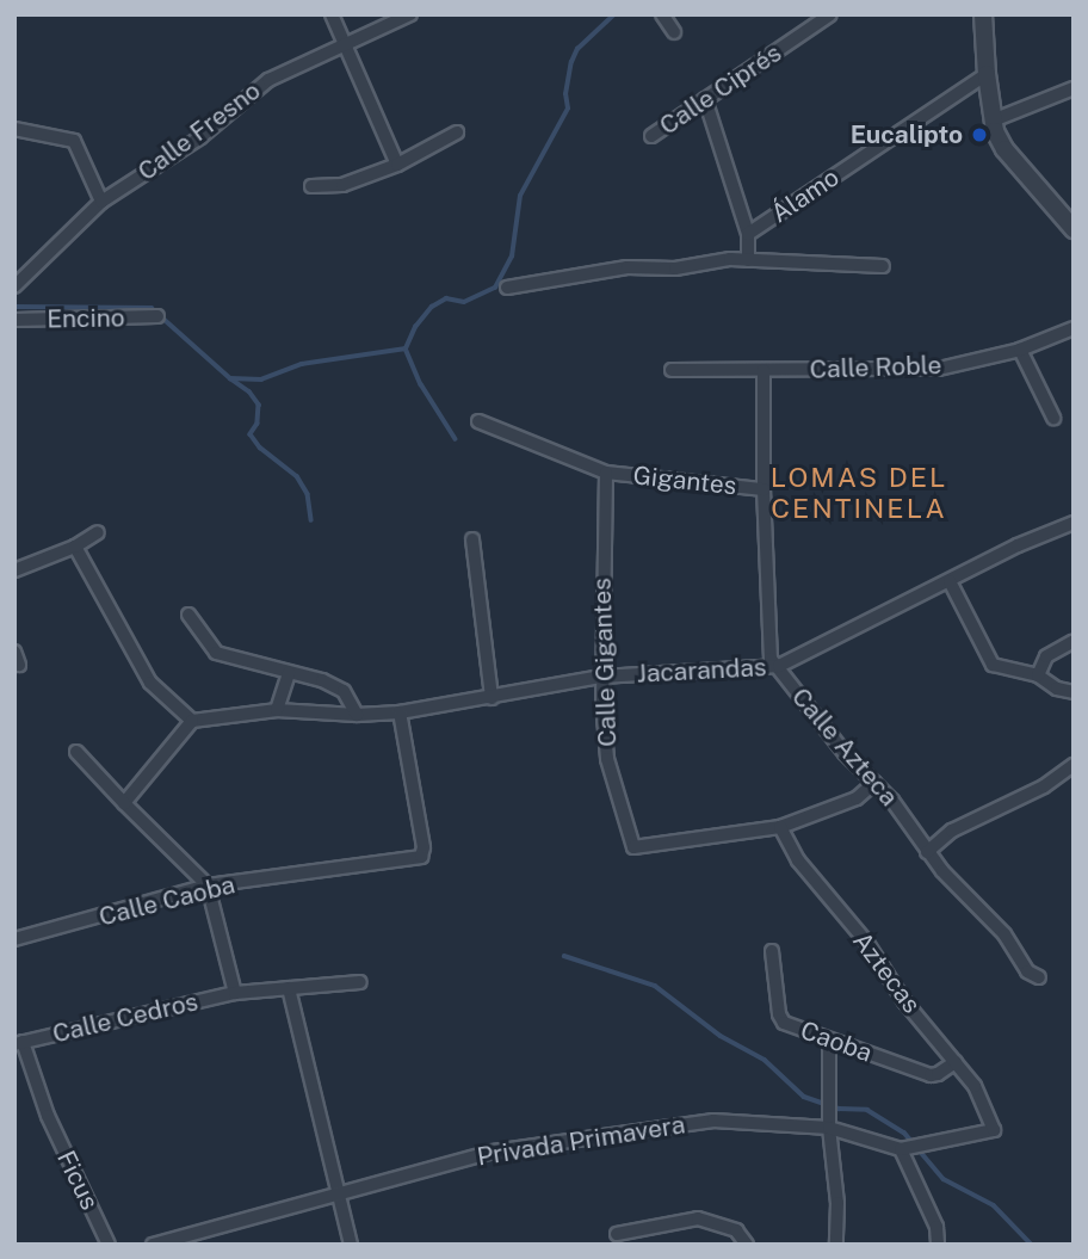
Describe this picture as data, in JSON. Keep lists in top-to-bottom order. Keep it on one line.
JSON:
{"streets":{"street":["Calle Ciprés","Calle Fresno","Álamo","Encino","Calle Roble","Gigantes","Calle Gigantes","Jacarandas","Calle Azteca","Calle Caoba","Aztecas","Calle Cedros","Caoba","Privada Primavera","Ficus"]},"crossings":[["Calle Roble","Calle Azteca"],["Gigantes","Calle Gigantes"],["Gigantes","Calle Azteca"],["Calle Gigantes","Jacarandas"],["Calle Gigantes","Aztecas"],["Jacarandas","Calle Azteca"],["Jacarandas","Calle Caoba"],["Aztecas","Caoba"],["Aztecas","Privada Primavera"],["Calle Cedros","Ficus"]],"districts":["LOMAS DEL CENTINELA"],"places":["Eucalipto"]}
